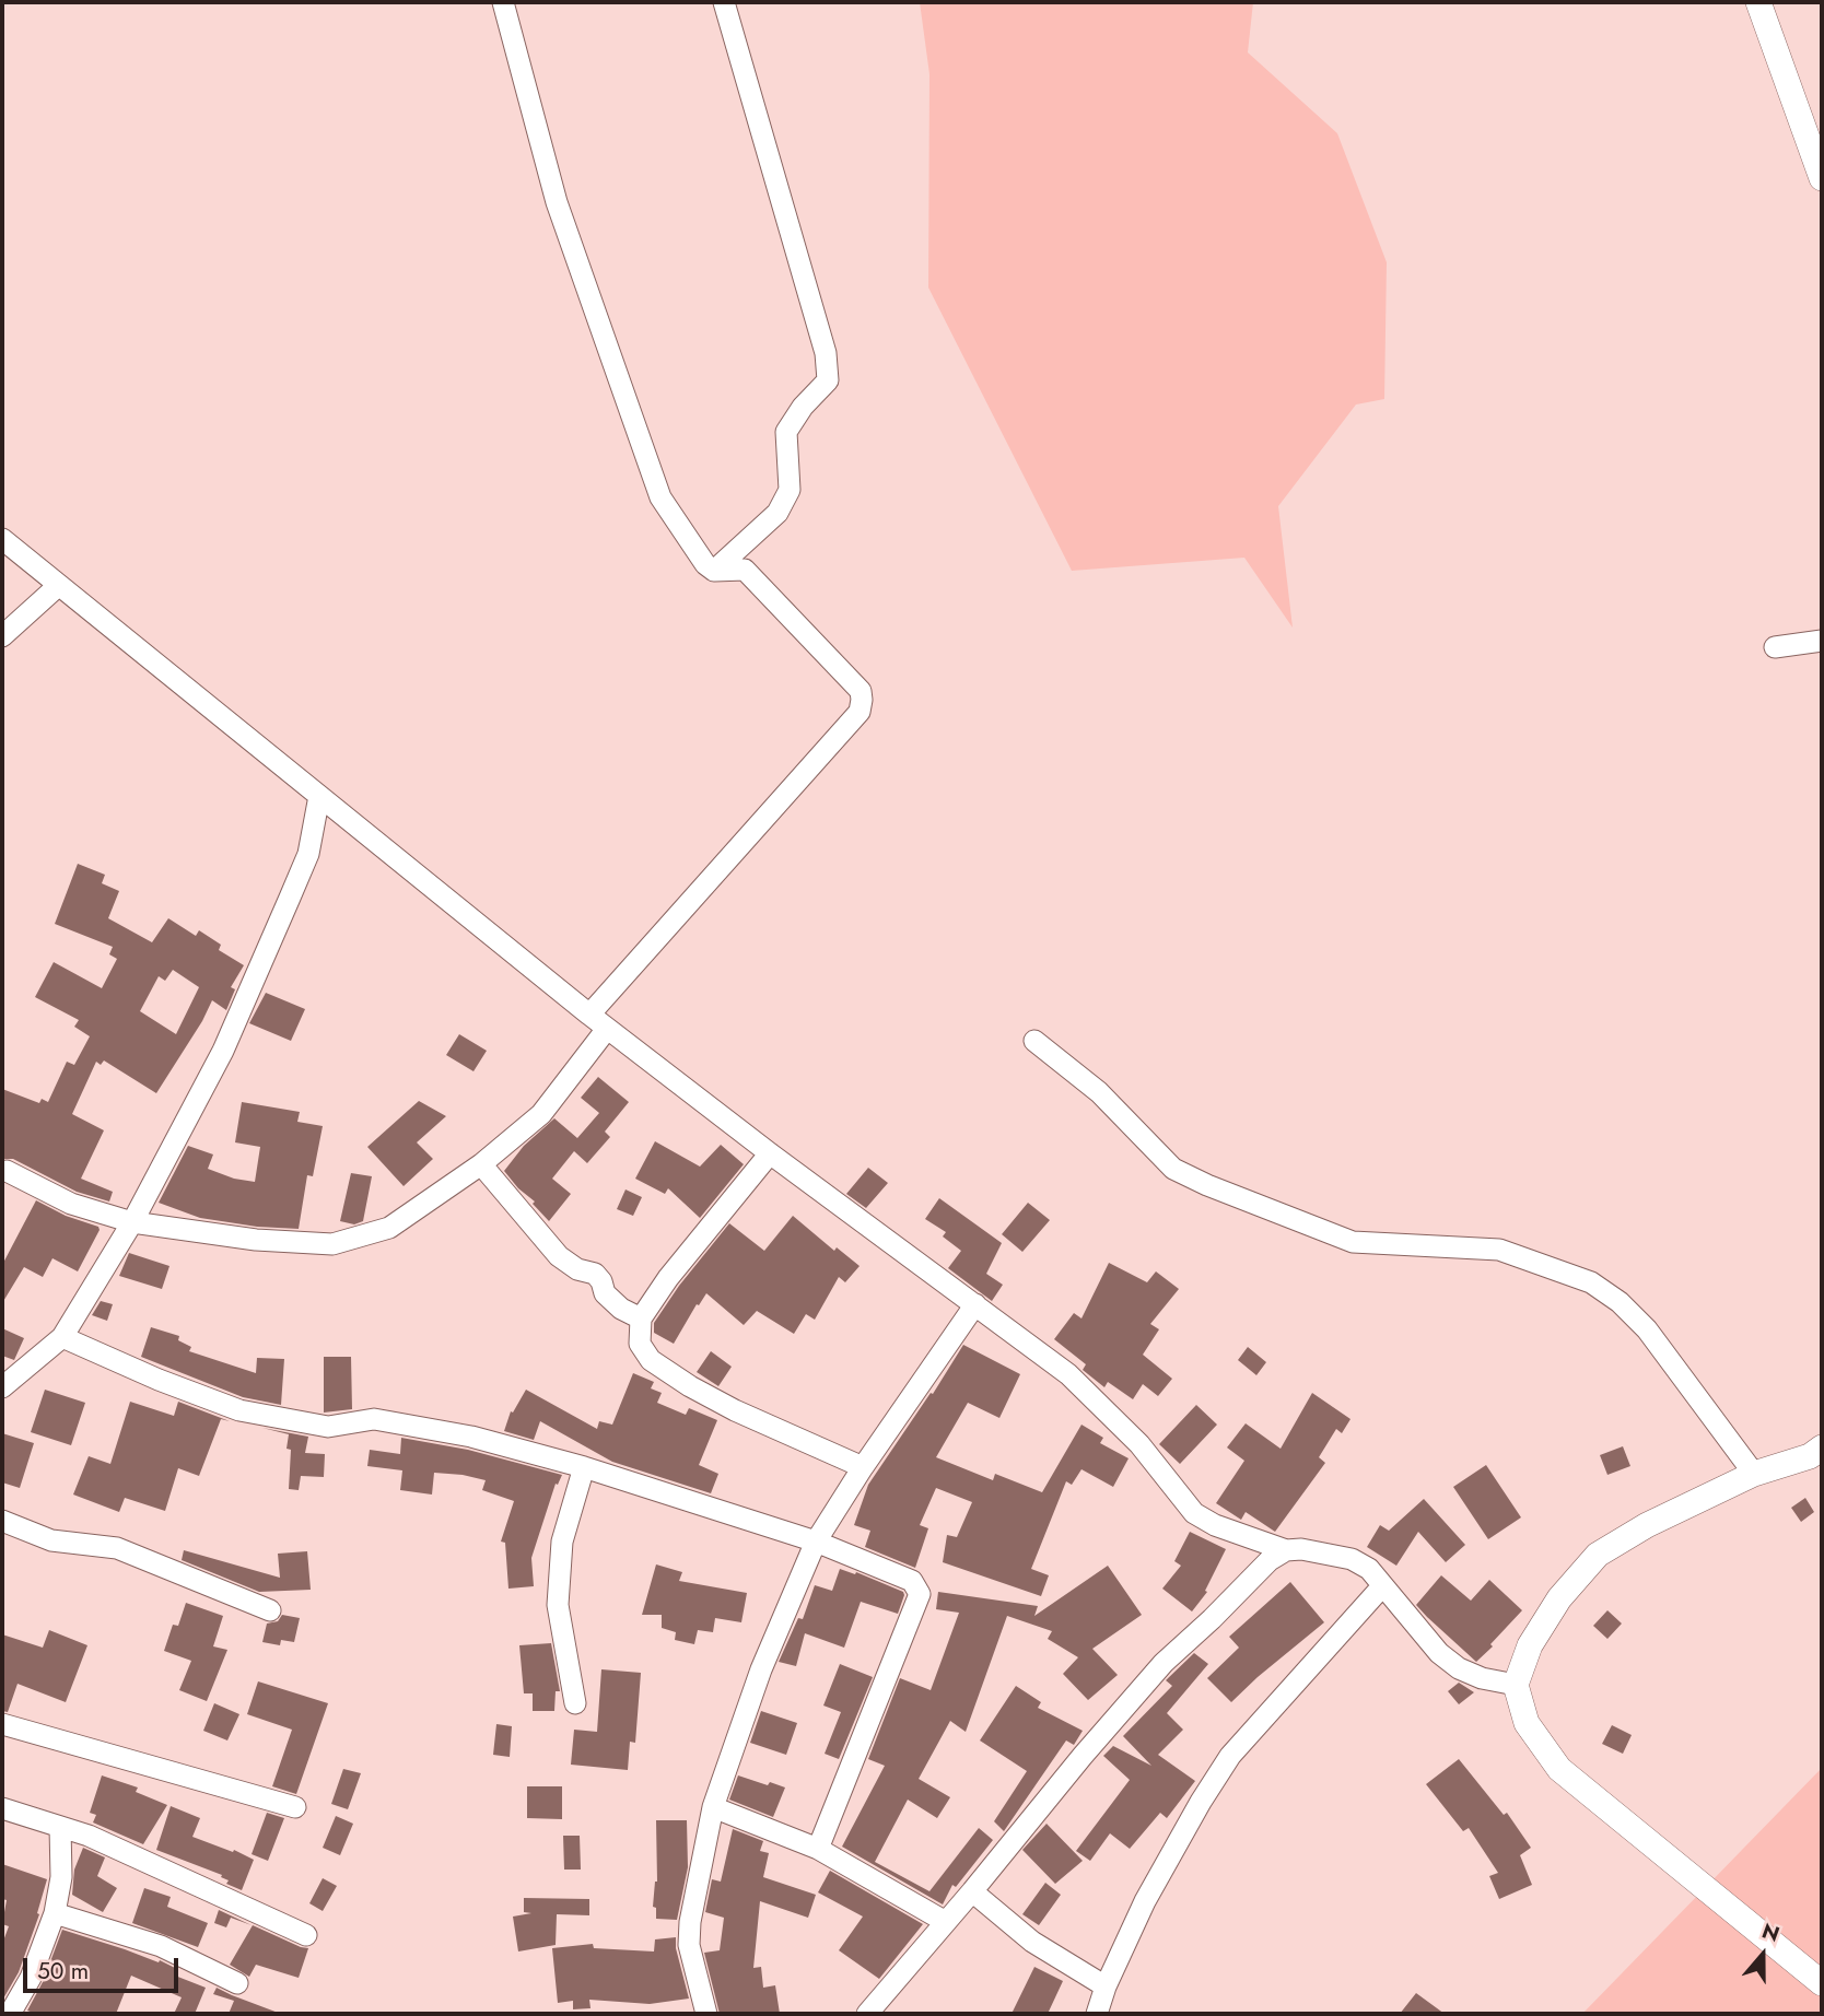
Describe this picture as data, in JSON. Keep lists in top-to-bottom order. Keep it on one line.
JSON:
{"scale_bar":"50 m","north":"top"}
